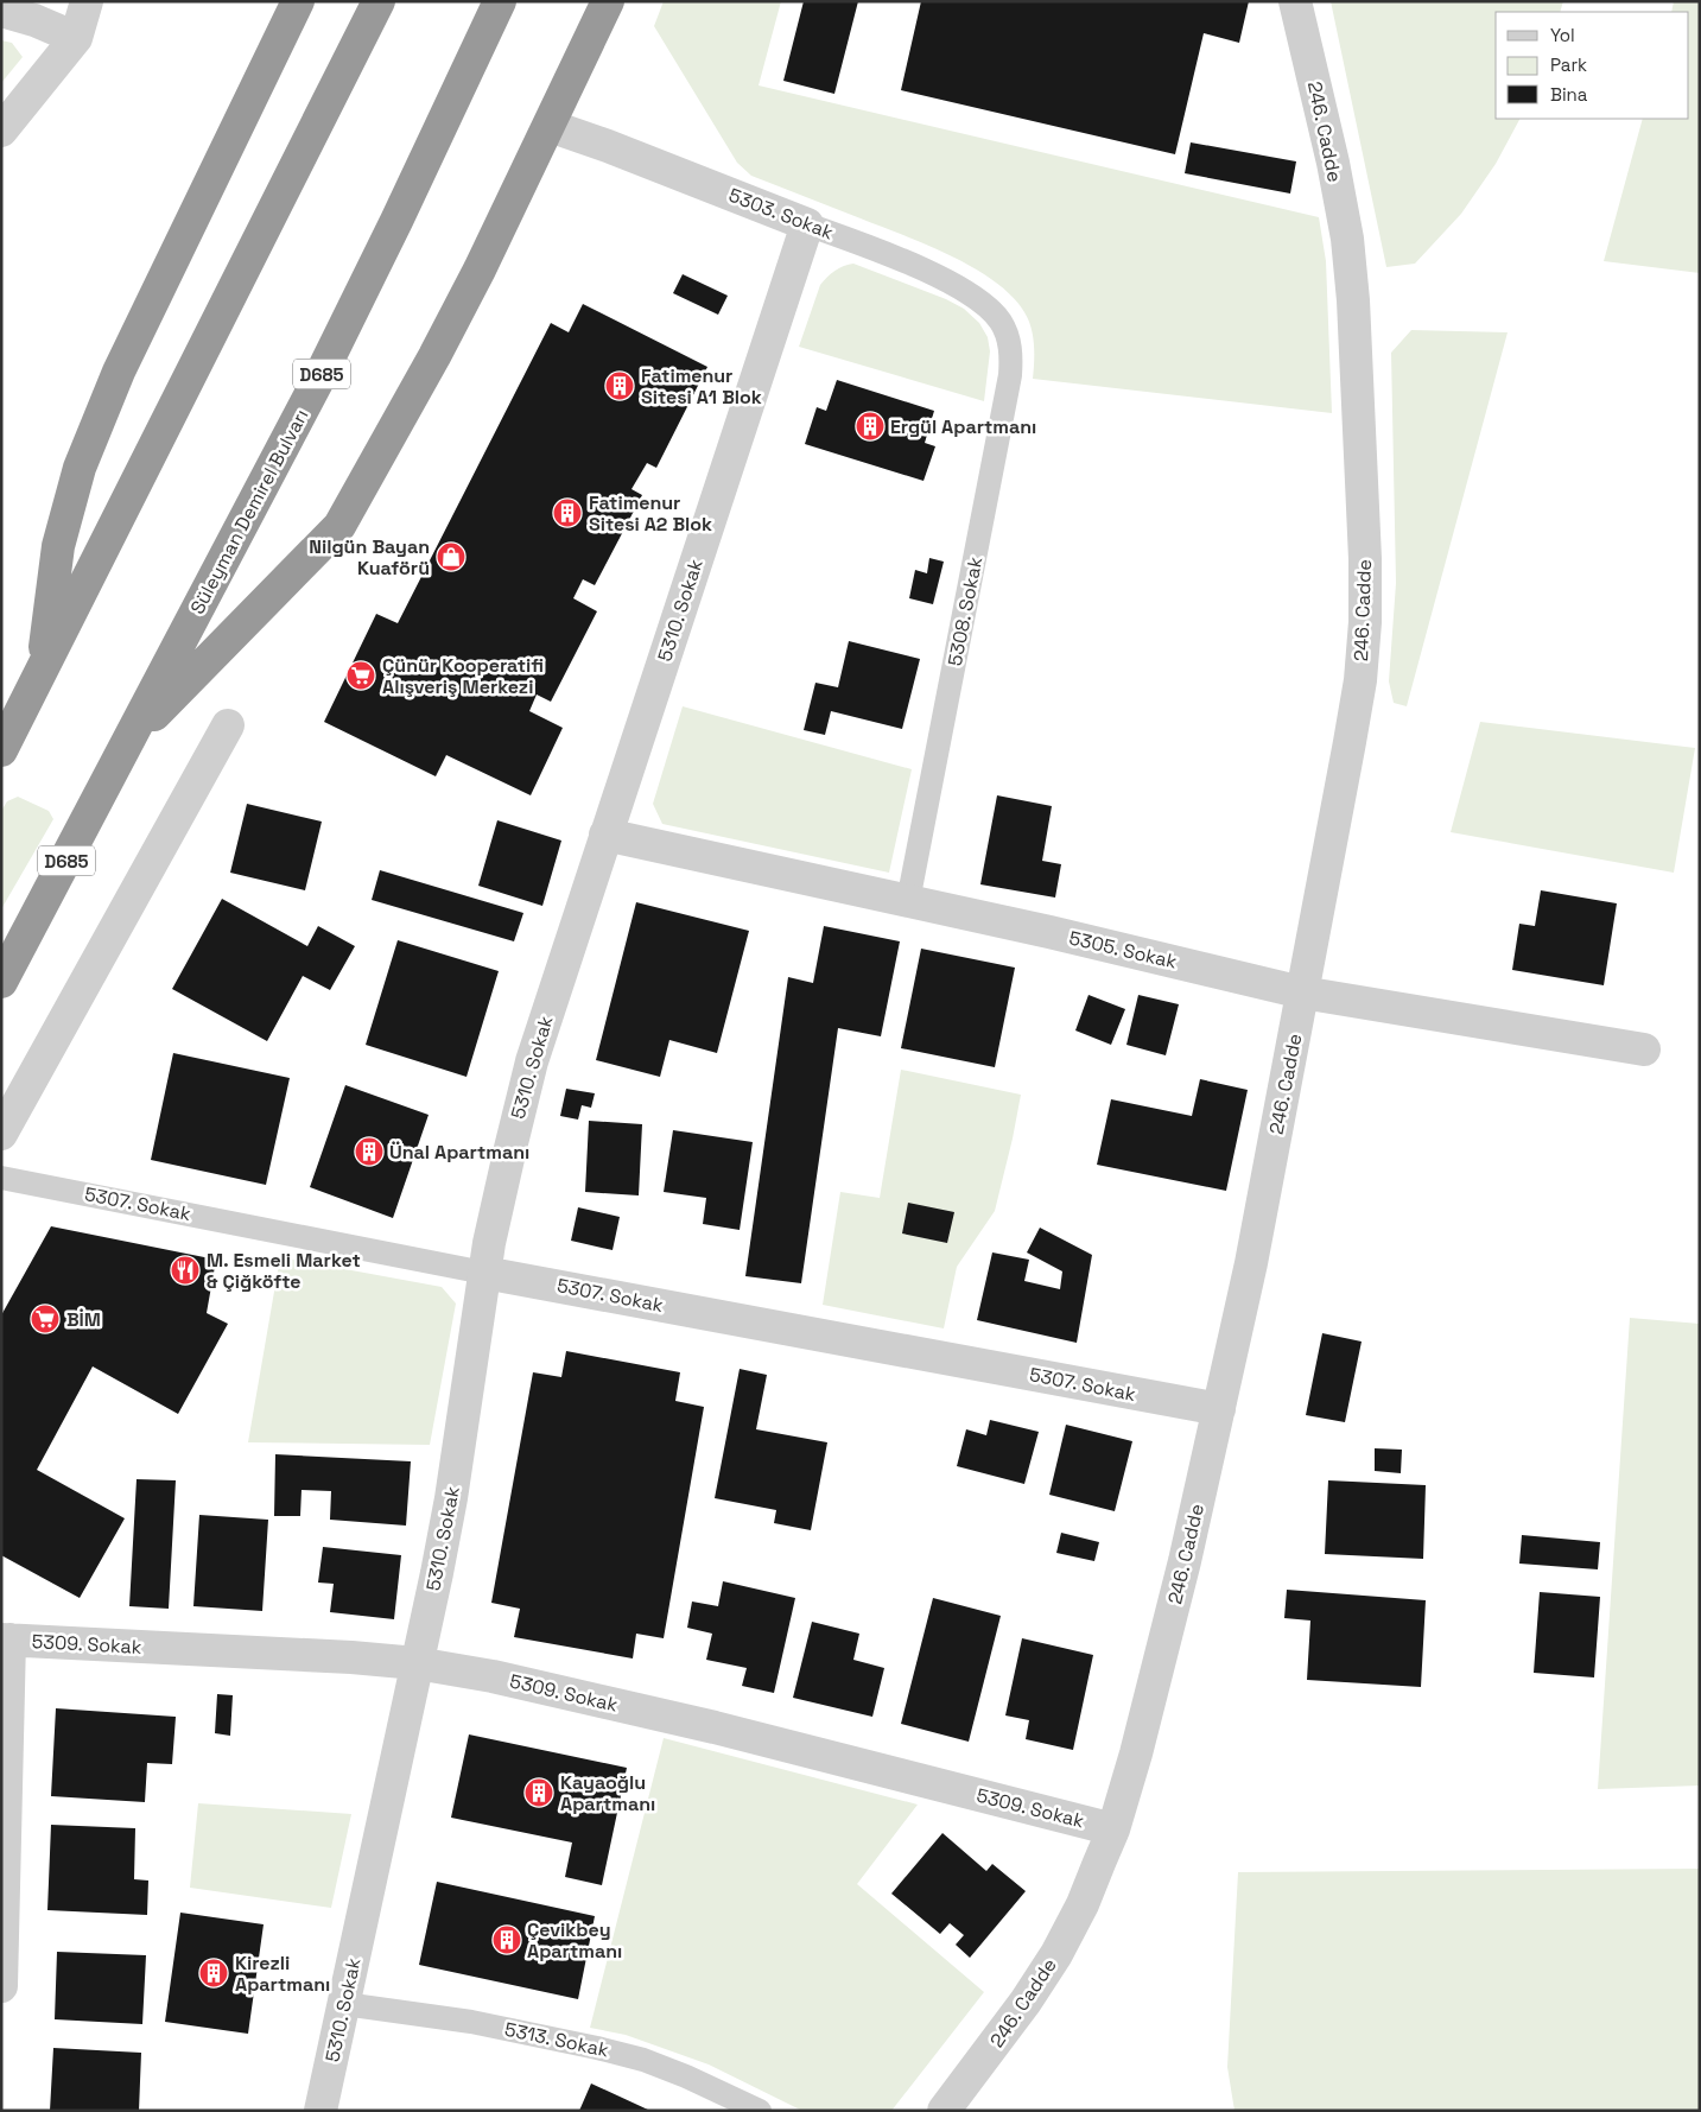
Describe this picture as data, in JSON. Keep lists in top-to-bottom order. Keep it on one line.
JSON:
{"streets":{"highway":["D685","Süleyman Demirel Bulvarı"],"street":["246. Cadde","5303. Sokak","5310. Sokak","5305. Sokak","5307. Sokak","5309. Sokak"],"lane":["5308. Sokak","5313. Sokak"]},"crossings":[["246. Cadde","5305. Sokak"],["246. Cadde","5307. Sokak"],["246. Cadde","5309. Sokak"],["5303. Sokak","5310. Sokak"],["5303. Sokak","5308. Sokak"],["5310. Sokak","5305. Sokak"],["5310. Sokak","5307. Sokak"],["5310. Sokak","5309. Sokak"],["5310. Sokak","5313. Sokak"],["5308. Sokak","5305. Sokak"]],"places":{"building":["Fatimenur Sitesi A1 Blok","Ergül Apartmanı","Fatimenur Sitesi A2 Blok","Ünal Apartmanı","Kayaoğlu Apartmanı","Çevikbey Apartmanı","Kirezli Apartmanı"],"shop":["Nilgün Bayan Kuaförü"],"supermarket":["Çünür Kooperatifi Alışveriş Merkezi","BİM"],"restaurant":["M. Esmeli Market & Çiğköfte"]},"legend":["Yol","Park","Bina"]}
